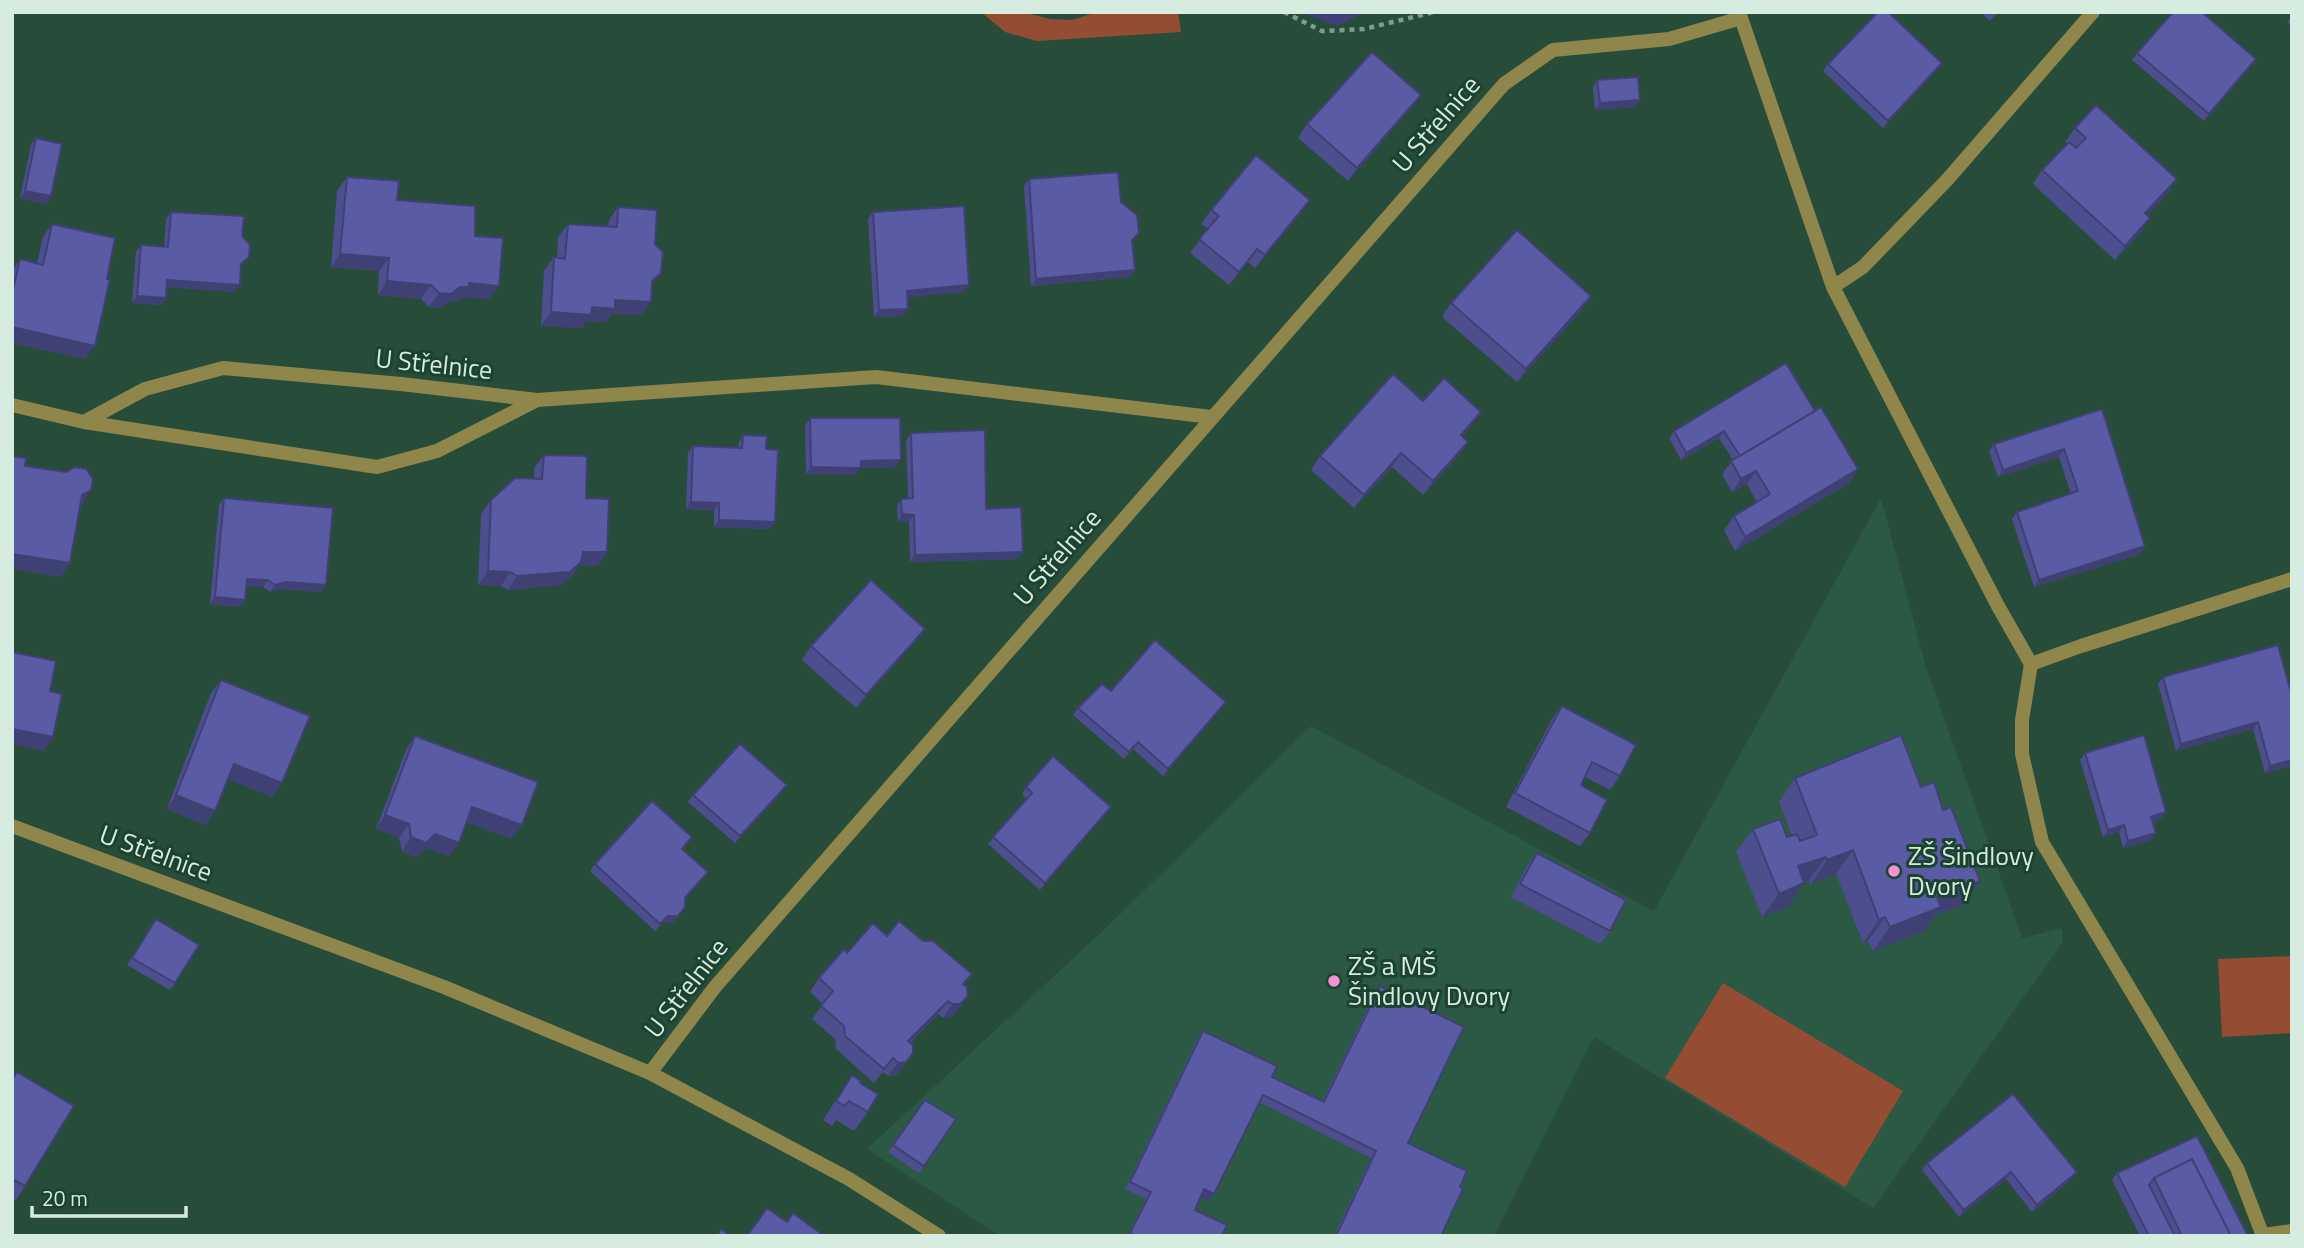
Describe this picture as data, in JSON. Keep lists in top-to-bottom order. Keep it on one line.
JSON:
{"streets":{"street":["U Střelnice"]},"places":["ZŠ Šindlovy Dvory","ZŠ a MŠ Šindlovy Dvory"],"scale_bar":"20 m"}
